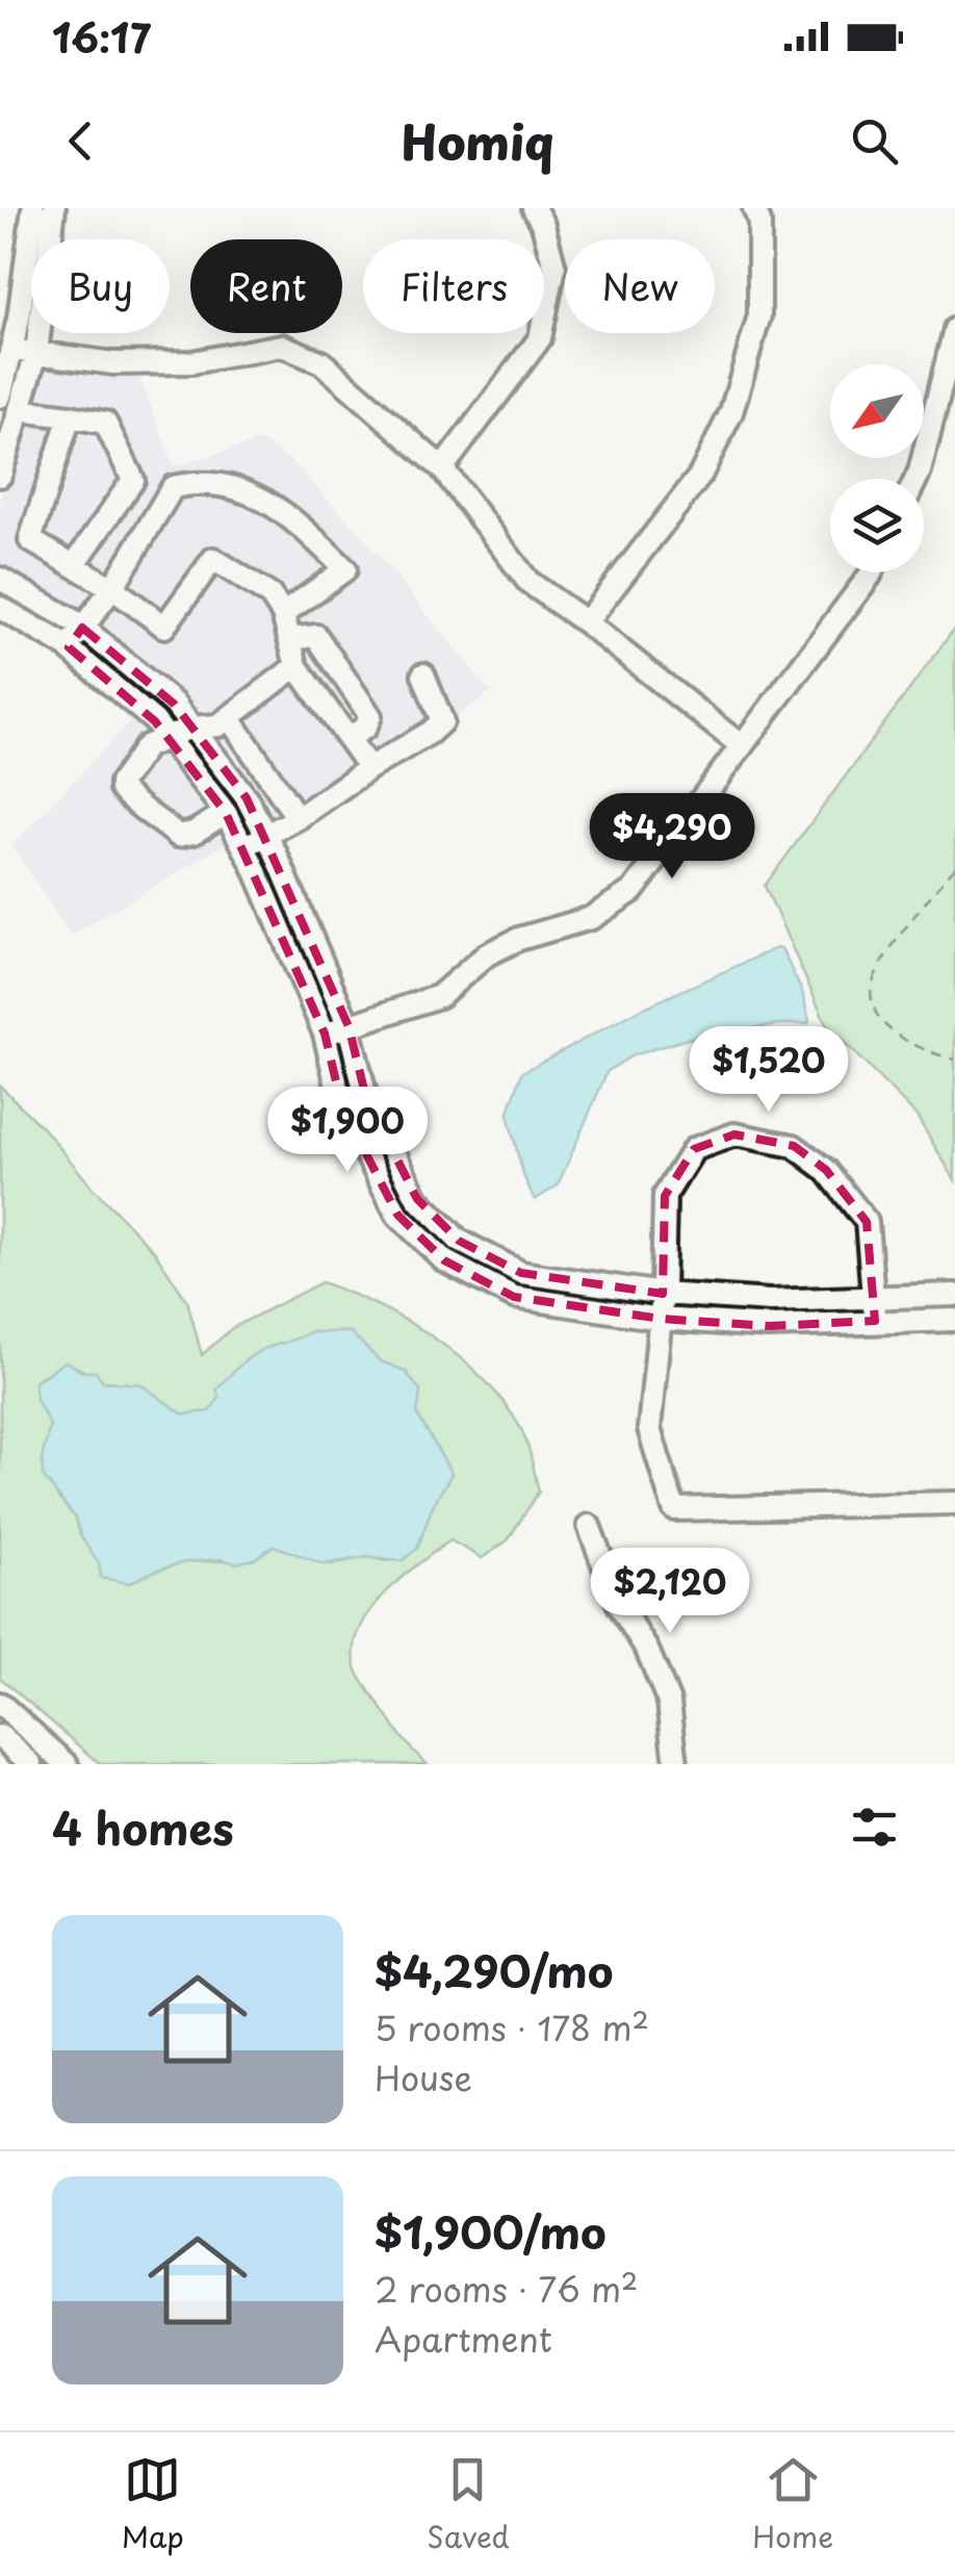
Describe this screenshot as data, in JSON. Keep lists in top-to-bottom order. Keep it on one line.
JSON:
{"north":"bottom left","page":{"status":"16:17","header":"Homiq","chip":["Buy","Rent","Filters","New"],"price":["$4,290","$1,520","$1,900","$2,120"],"heading":"4 homes","list":[{"name":"$4,290/mo","note":"5 rooms · 178 m² · House"},{"name":"$1,900/mo","note":"2 rooms · 76 m² · Apartment"}],"tabs":["Map","Saved","Home"]}}
